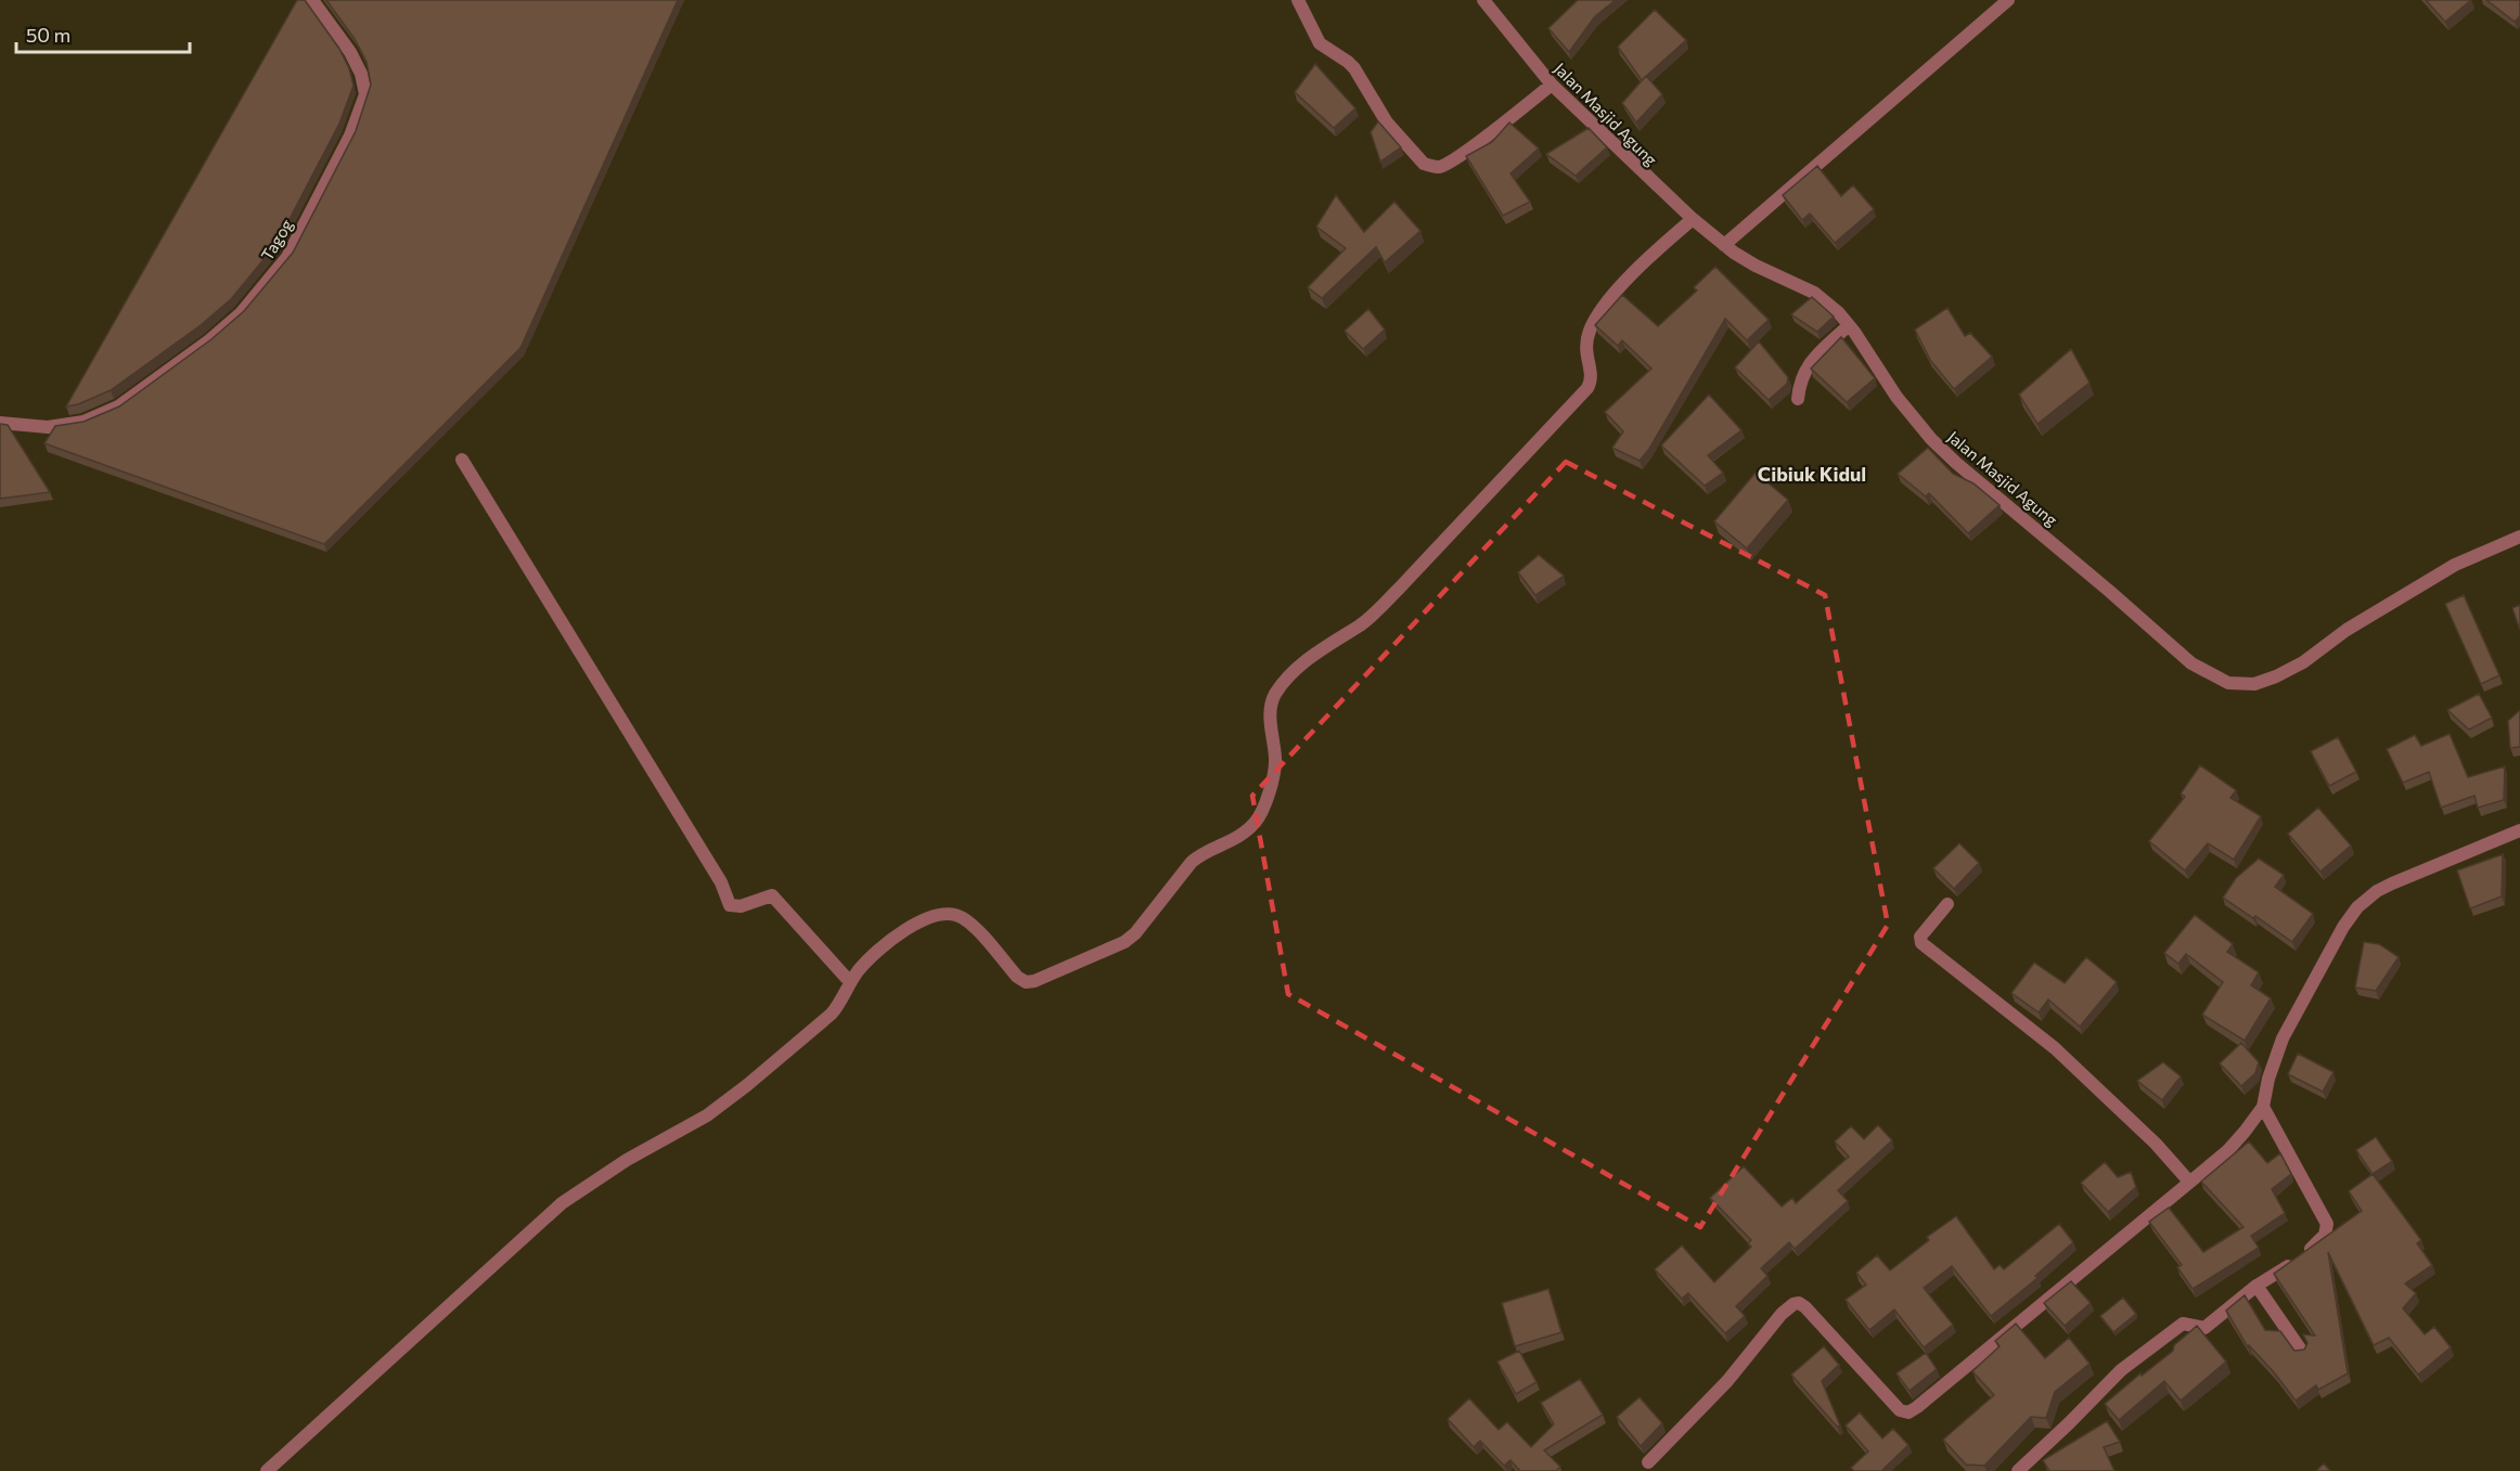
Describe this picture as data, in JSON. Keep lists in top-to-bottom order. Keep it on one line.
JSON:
{"streets":{"street":["Jalan Masjid Agung","Tagog"]},"districts":["Cibiuk Kidul"],"scale_bar":"50 m"}
